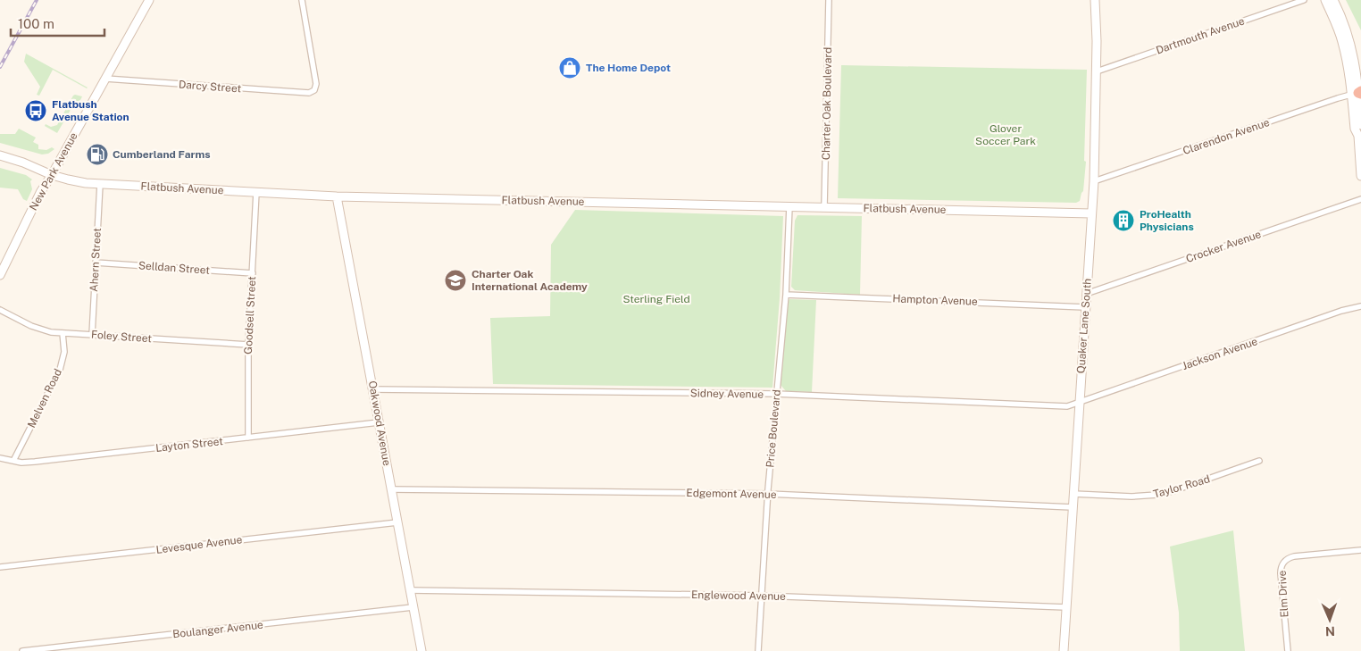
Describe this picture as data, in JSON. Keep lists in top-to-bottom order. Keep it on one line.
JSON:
{"streets":{"street":["Dartmouth Avenue","Darcy Street","Charter Oak Boulevard","Clarendon Avenue","New Park Avenue","Flatbush Avenue","Crocker Avenue","Ahern Street","Selldan Street","Hampton Avenue","Goodsell Street","Quaker Lane South","Foley Street","Jackson Avenue","Sidney Avenue","Melven Road","Oakwood Avenue","Price Boulevard","Layton Street","Taylor Road","Edgemont Avenue","Levesque Avenue","Elm Drive","Englewood Avenue","Boulanger Avenue"]},"crossings":[["Dartmouth Avenue","Quaker Lane South"],["Darcy Street","New Park Avenue"],["Charter Oak Boulevard","Flatbush Avenue"],["Clarendon Avenue","Quaker Lane South"],["New Park Avenue","Flatbush Avenue"],["Flatbush Avenue","Ahern Street"],["Flatbush Avenue","Goodsell Street"],["Flatbush Avenue","Quaker Lane South"],["Flatbush Avenue","Oakwood Avenue"],["Flatbush Avenue","Price Boulevard"],["Crocker Avenue","Quaker Lane South"],["Ahern Street","Selldan Street"],["Ahern Street","Foley Street"],["Selldan Street","Goodsell Street"],["Hampton Avenue","Quaker Lane South"],["Hampton Avenue","Price Boulevard"],["Goodsell Street","Foley Street"],["Goodsell Street","Layton Street"],["Quaker Lane South","Jackson Avenue"],["Quaker Lane South","Sidney Avenue"],["Quaker Lane South","Taylor Road"],["Quaker Lane South","Edgemont Avenue"],["Quaker Lane South","Englewood Avenue"],["Foley Street","Melven Road"],["Jackson Avenue","Sidney Avenue"],["Sidney Avenue","Oakwood Avenue"],["Sidney Avenue","Price Boulevard"],["Melven Road","Layton Street"],["Oakwood Avenue","Layton Street"],["Oakwood Avenue","Edgemont Avenue"],["Oakwood Avenue","Levesque Avenue"],["Oakwood Avenue","Englewood Avenue"],["Oakwood Avenue","Boulanger Avenue"],["Price Boulevard","Edgemont Avenue"],["Price Boulevard","Englewood Avenue"]],"parks":["Glover Soccer Park","Sterling Field"],"places":{"shop":["The Home Depot"],"bus stop":["Flatbush Avenue Station"],"fuel station":["Cumberland Farms"],"building":["ProHealth Physicians"],"school or university":["Charter Oak International Academy"]},"scale_bar":"100 m","north":"bottom"}
